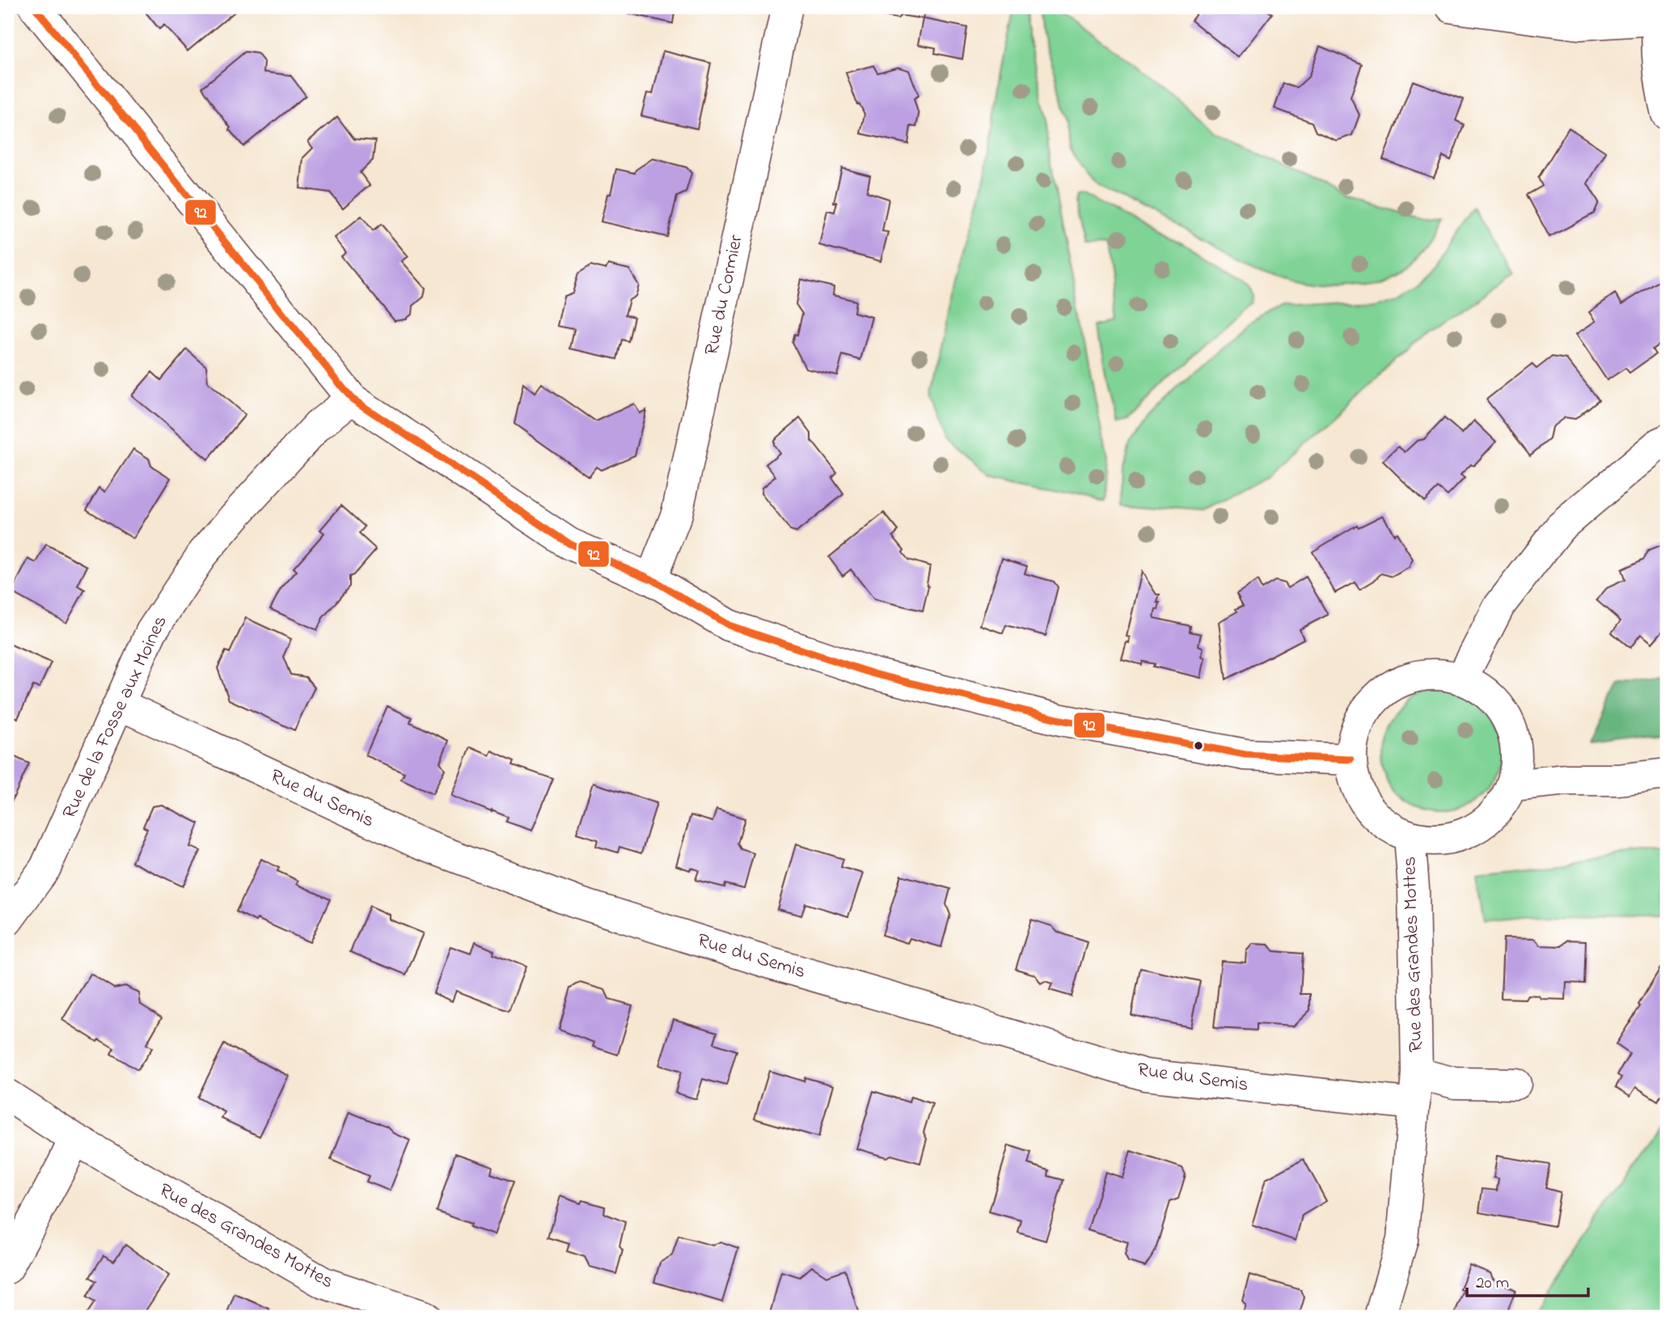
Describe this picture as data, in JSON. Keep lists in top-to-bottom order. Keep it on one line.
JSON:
{"streets":{"street":["Rue du Cormier","Rue de la Fosse aux Moines","Rue du Semis","Rue des Grandes Mottes"]},"crossings":[["Rue de la Fosse aux Moines","Rue du Semis"],["Rue du Semis","Rue des Grandes Mottes"]],"lines":["transit line 92"],"scale_bar":"20 m"}
